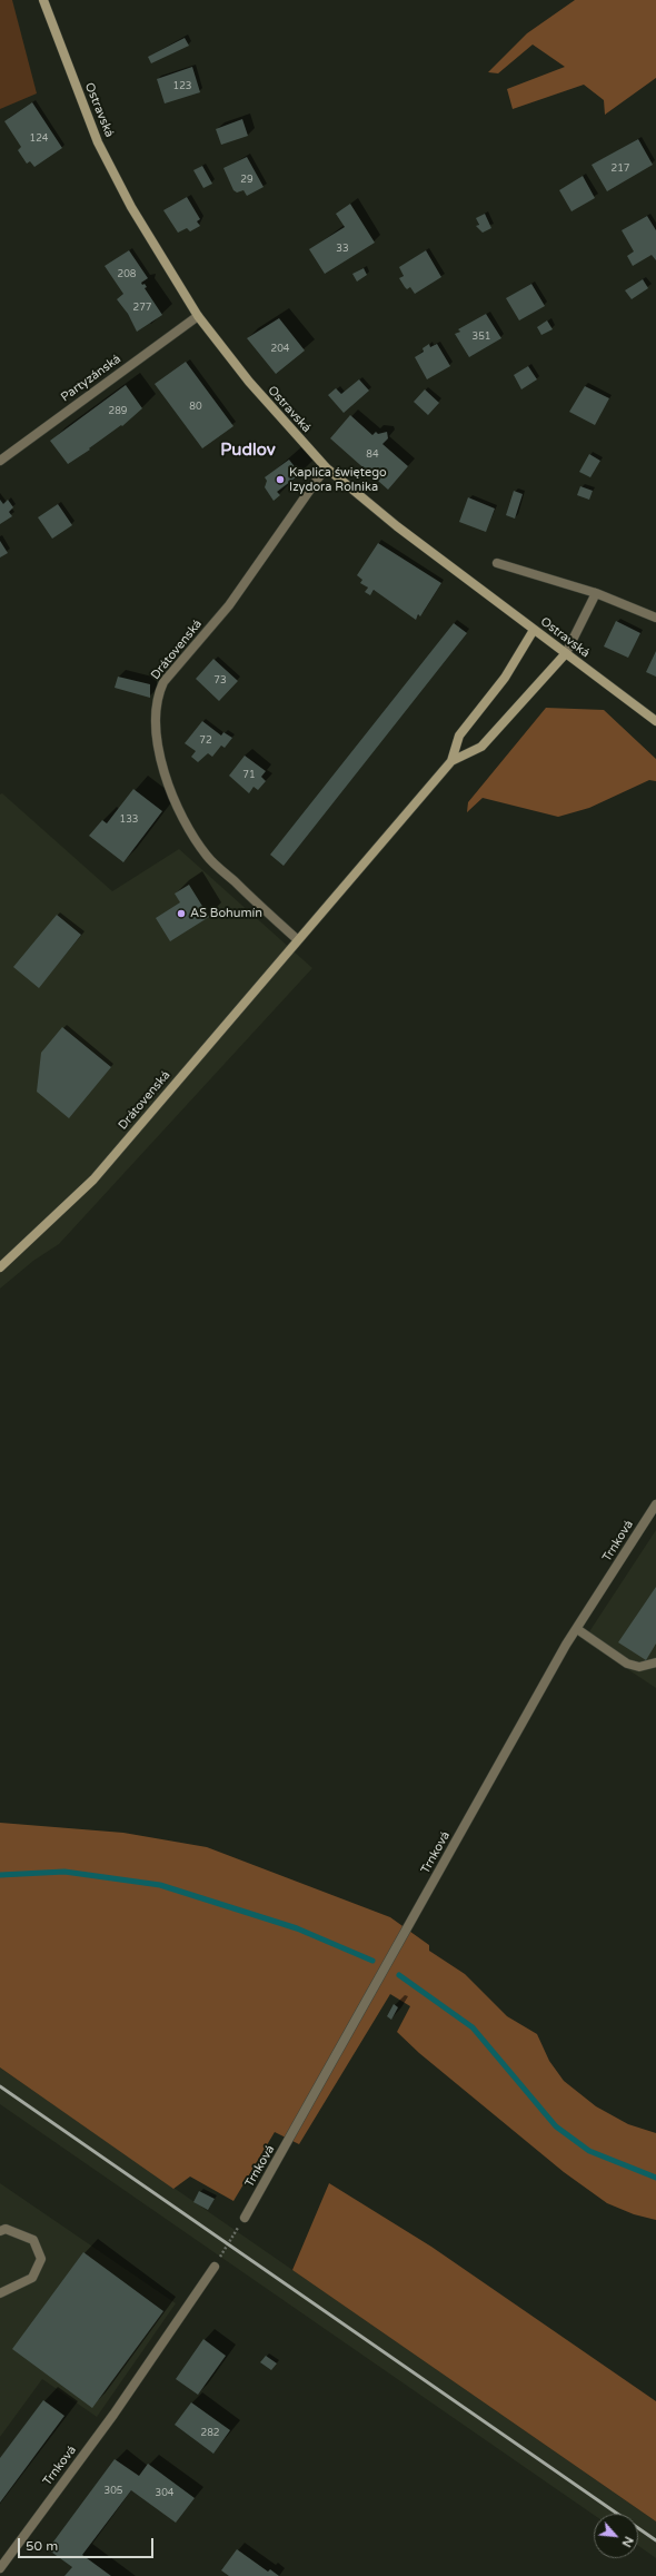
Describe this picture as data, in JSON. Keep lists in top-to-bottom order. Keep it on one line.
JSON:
{"streets":{"street":["Ostravská","Partyzánská","Drátovenská","Trnková"]},"crossings":[["Ostravská","Partyzánská"],["Ostravská","Drátovenská"]],"districts":["Pudlov"],"places":["Kaplica świętego Izydora Rolnika","AS Bohumín"],"house_numbers":["123","124","217","29","33","208","277","351","204","80","289","84","73","72","71","133","282","305","304"],"scale_bar":"50 m","north":"bottom right"}
